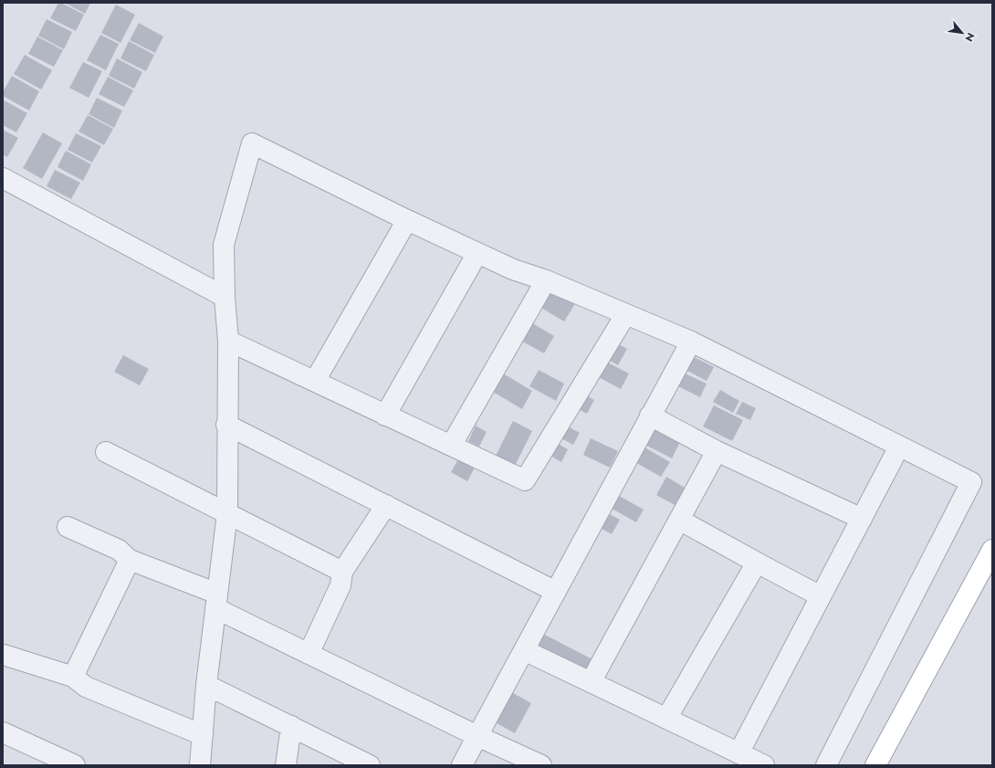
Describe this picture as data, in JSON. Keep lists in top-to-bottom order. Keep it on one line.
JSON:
{"north":"bottom right"}
